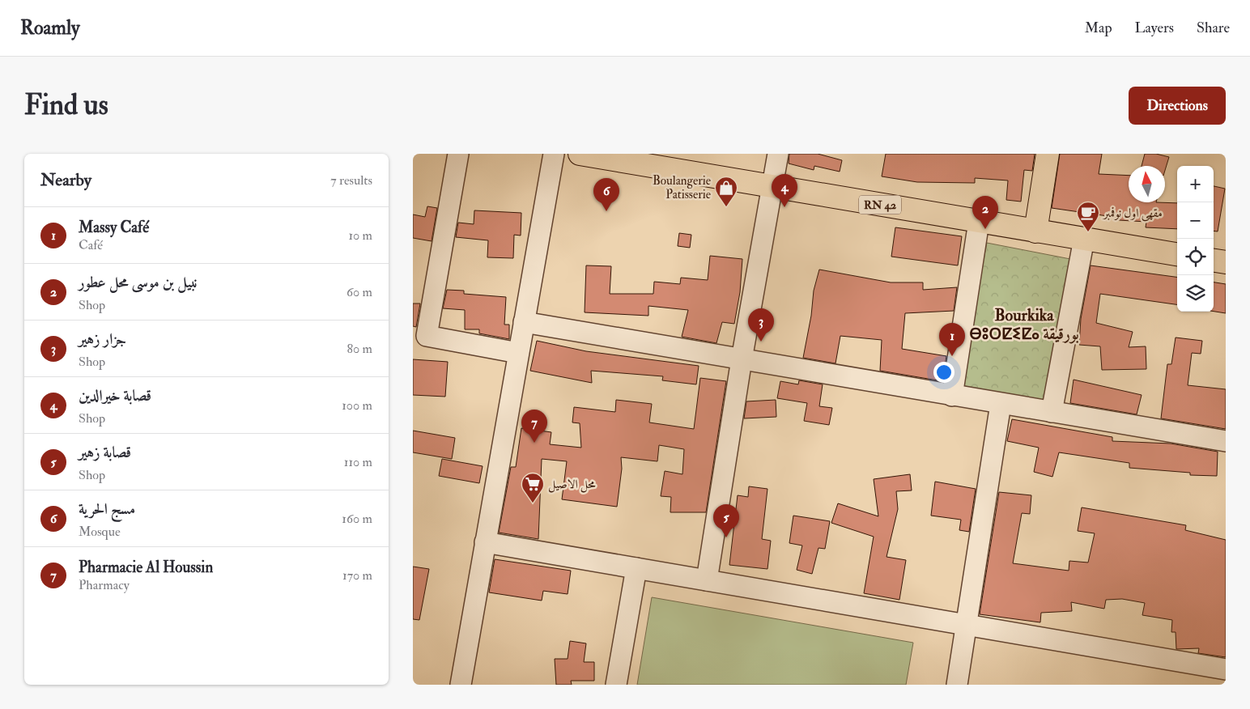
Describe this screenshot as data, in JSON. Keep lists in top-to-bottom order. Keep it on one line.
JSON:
{"streets":{"main road":["RN 42"]},"districts":["Bourkika ⴱⵓⵔⵇⵉⵇⴰ بورقيقة"],"places":{"shop":["Boulangerie Patisserie"],"cafe":["مقهى اول نوفمبر"],"supermarket":["محل الاصيل"]},"north":"top","page":{"header":"Roamly","nav":["Map","Layers","Share"],"buttons":"Directions","title":"Find us","heading":["Nearby","7 results"],"map_buttons":["+","−"],"pins":["4","6","2","3","1","7","5"],"list":[{"mark":"1","name":"Massy Café","note":"Café","value":"10 m"},{"mark":"2","name":"نبيل بن موسى محل عطور","note":"Shop","value":"60 m"},{"mark":"3","name":"جزار زهير","note":"Shop","value":"80 m"},{"mark":"4","name":"قصابة خيرالدين","note":"Shop","value":"100 m"},{"mark":"5","name":"قصابة زهير","note":"Shop","value":"110 m"},{"mark":"6","name":"مسج الحرية","note":"Mosque","value":"160 m"},{"mark":"7","name":"Pharmacie Al Houssin","note":"Pharmacy","value":"170 m"}]}}
